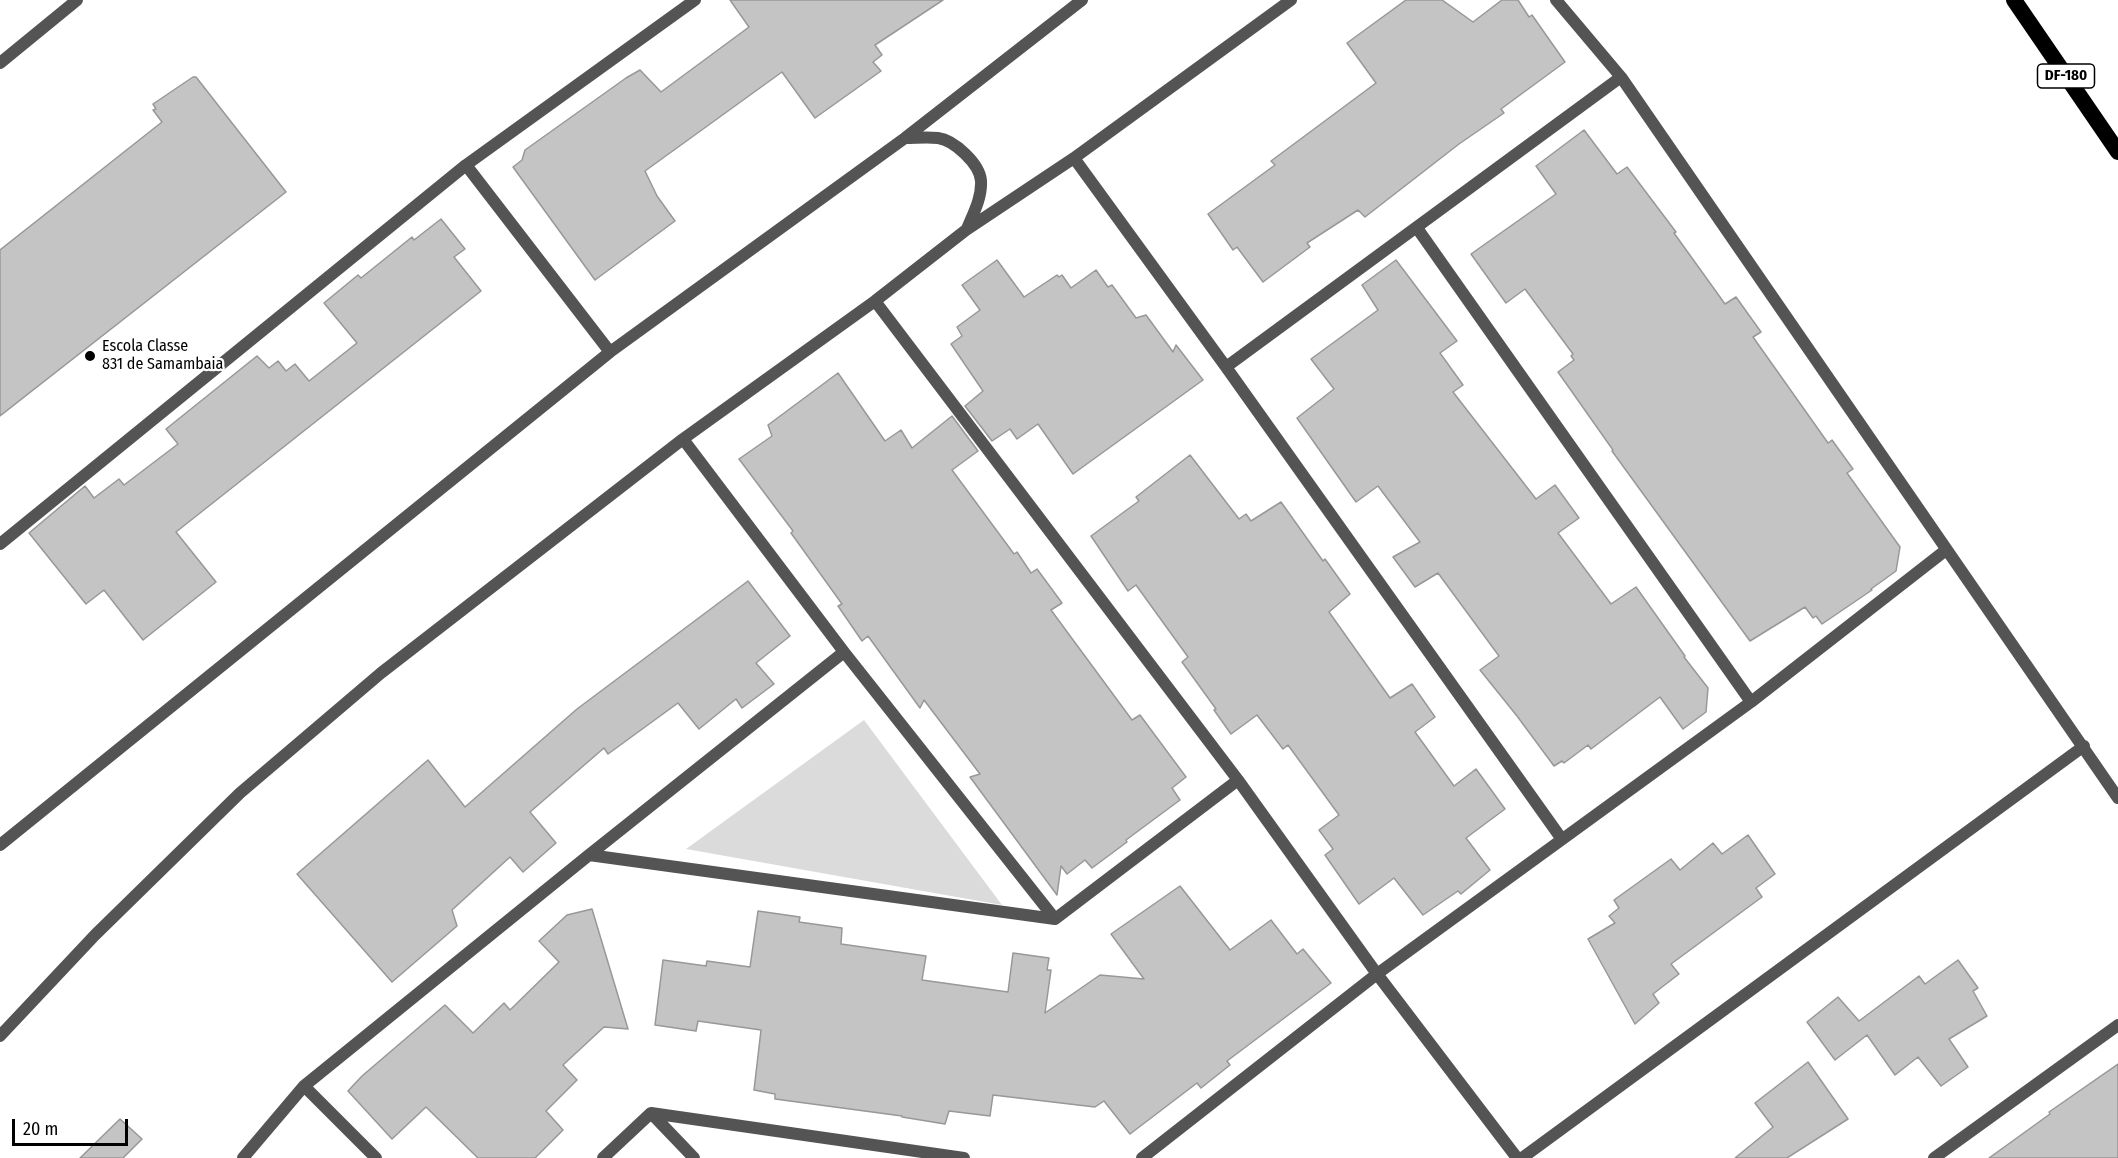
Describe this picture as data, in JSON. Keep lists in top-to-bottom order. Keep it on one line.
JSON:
{"streets":{"highway":["DF-180"]},"places":["Escola Classe 831 de Samambaia"],"scale_bar":"20 m"}
